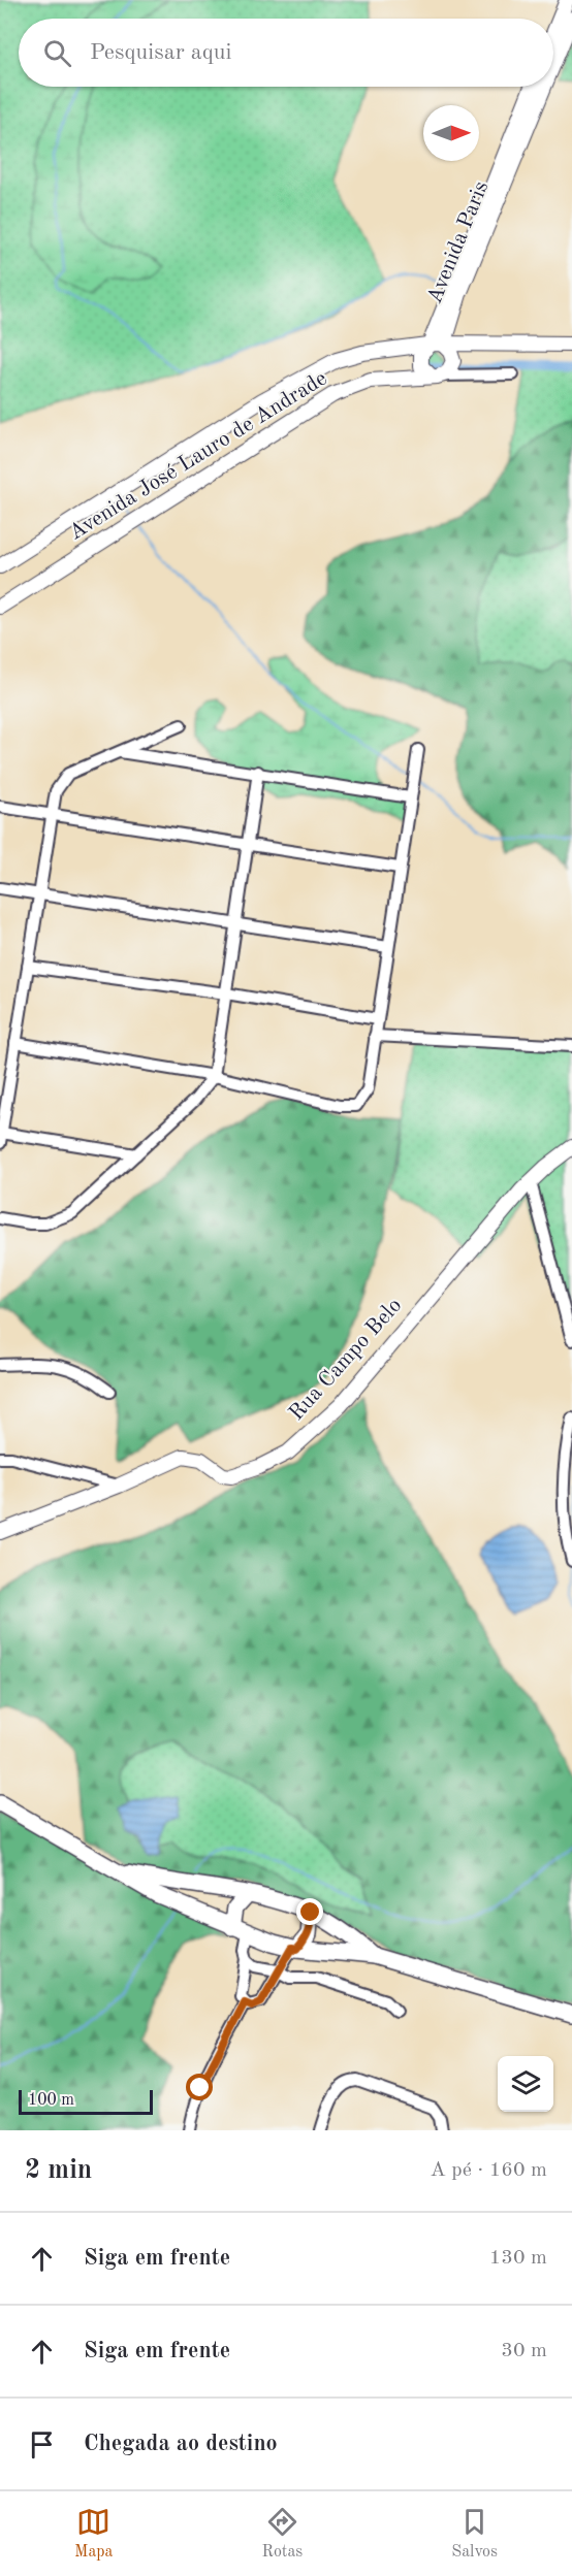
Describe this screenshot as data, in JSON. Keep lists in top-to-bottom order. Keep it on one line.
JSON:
{"streets":{"street":["Avenida Paris","Avenida José Lauro de Andrade","Rua Campo Belo"]},"crossings":[["Avenida Paris","Avenida José Lauro de Andrade"]],"scale_bar":"100 m","north":"right","page":{"search":"Pesquisar aqui","scale":"100 m","heading":["2 min","A pé · 160 m"],"list":[["Siga em frente","130 m"],["Siga em frente","30 m"],"Chegada ao destino"],"nav":["Mapa","Rotas","Salvos"]}}
